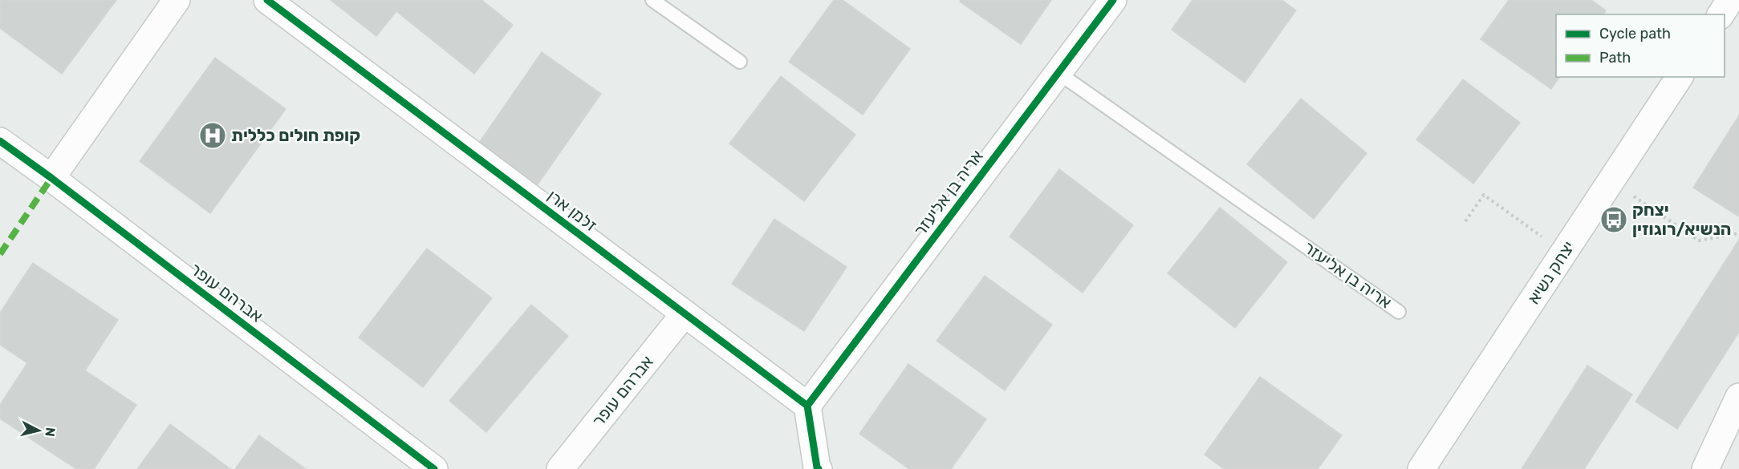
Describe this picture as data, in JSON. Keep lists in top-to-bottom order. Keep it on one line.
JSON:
{"streets":{"street":["אריה בן אליעזר","זלמן ארן","יצחק נשיא","אברהם עופר"]},"crossings":[["אריה בן אליעזר","זלמן ארן"],["זלמן ארן","אברהם עופר"]],"places":{"hospital":["קופת חולים כללית"],"bus stop":["יצחק הנשיא/רוגוזין"]},"legend":["Cycle path","Path"],"north":"right"}
